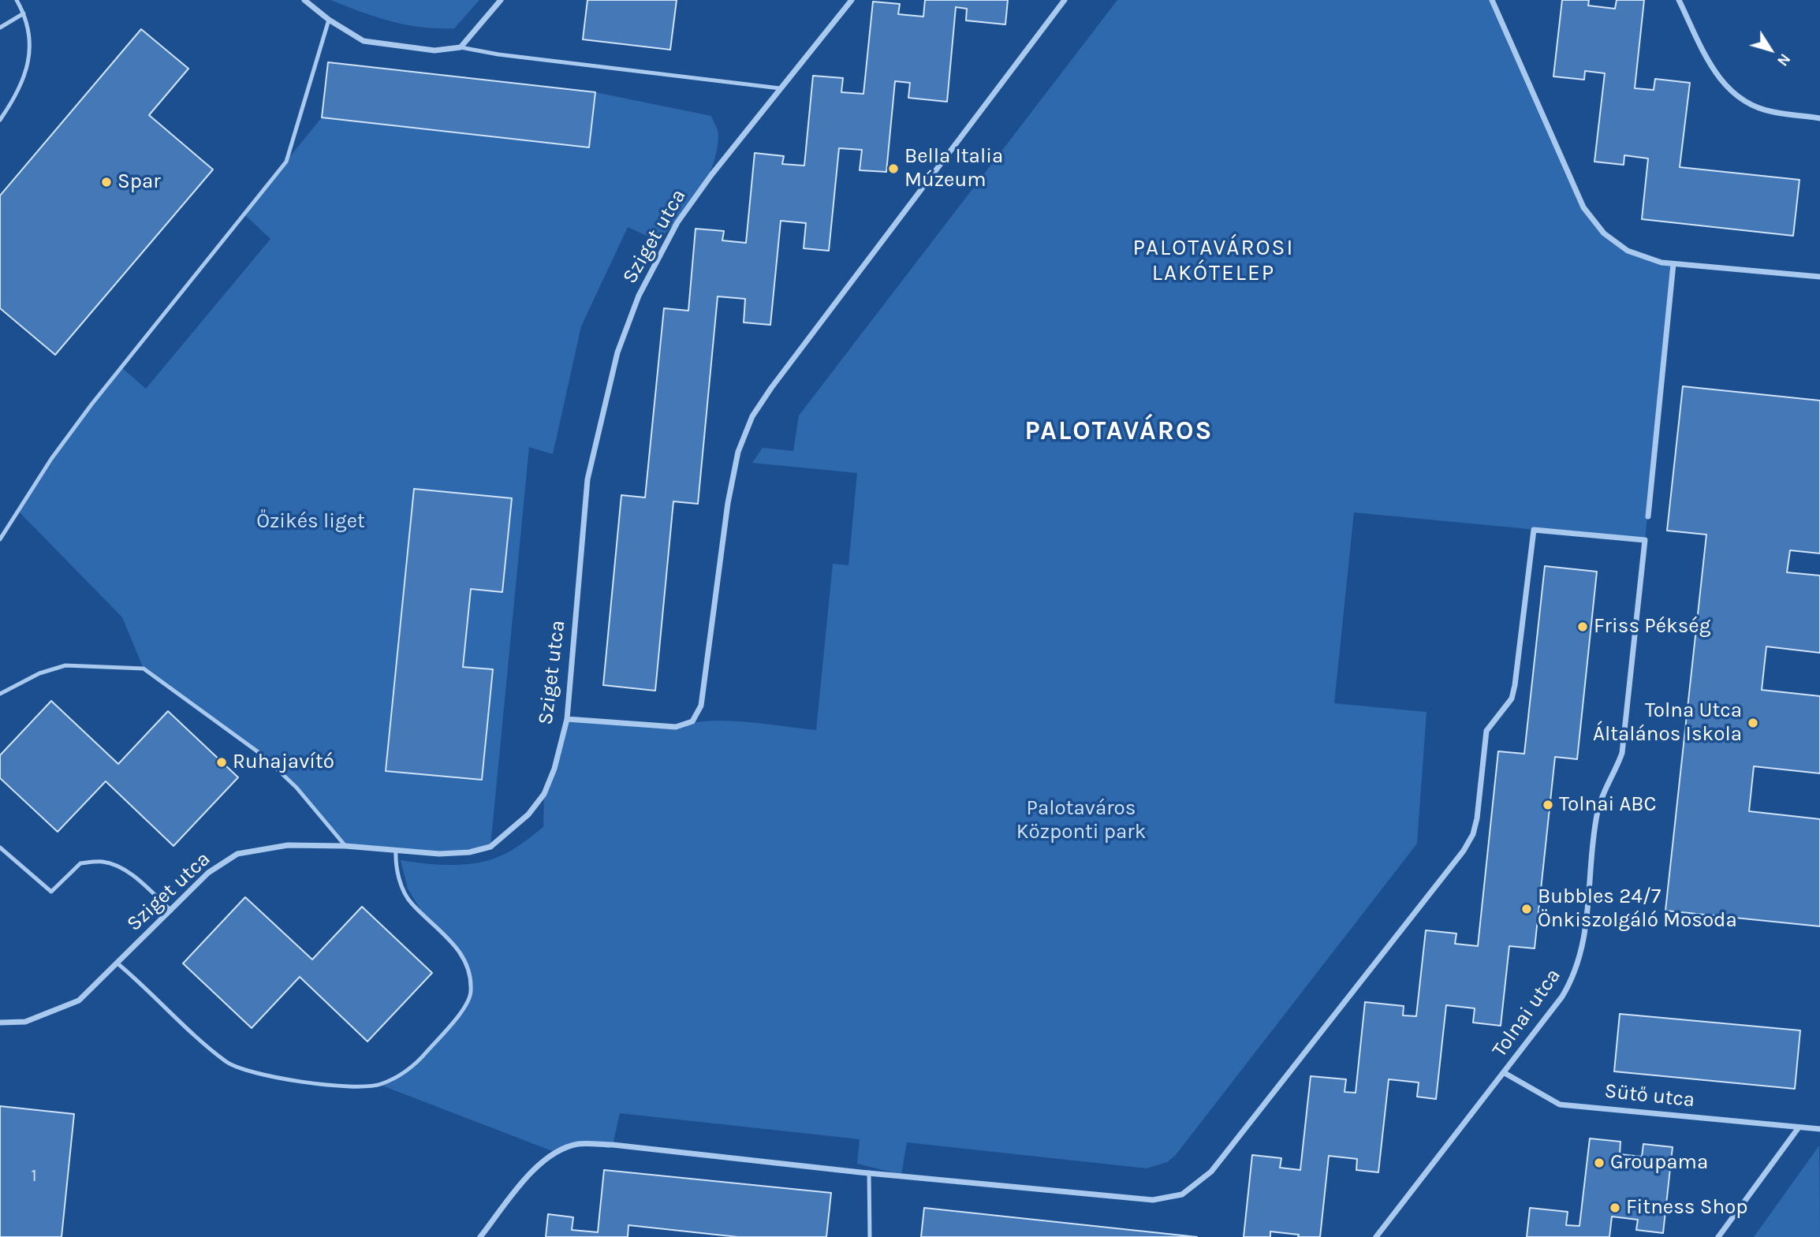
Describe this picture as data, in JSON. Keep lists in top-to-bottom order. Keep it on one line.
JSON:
{"streets":{"street":["Sziget utca","Tolnai utca","Sütő utca"]},"crossings":[["Tolnai utca","Sütő utca"]],"districts":["PALOTAVÁROSI LAKÓTELEP","PALOTAVÁROS"],"parks":["Őzikés liget","Palotaváros Központi park"],"places":["Bella Italia Múzeum","Spar","Friss Pékség","Tolna Utca Általános Iskola","Ruhajavító","Tolnai ABC","Bubbles 24/7 Önkiszolgáló Mosoda","Groupama","Fitness Shop"],"house_numbers":["1"],"north":"bottom right"}
